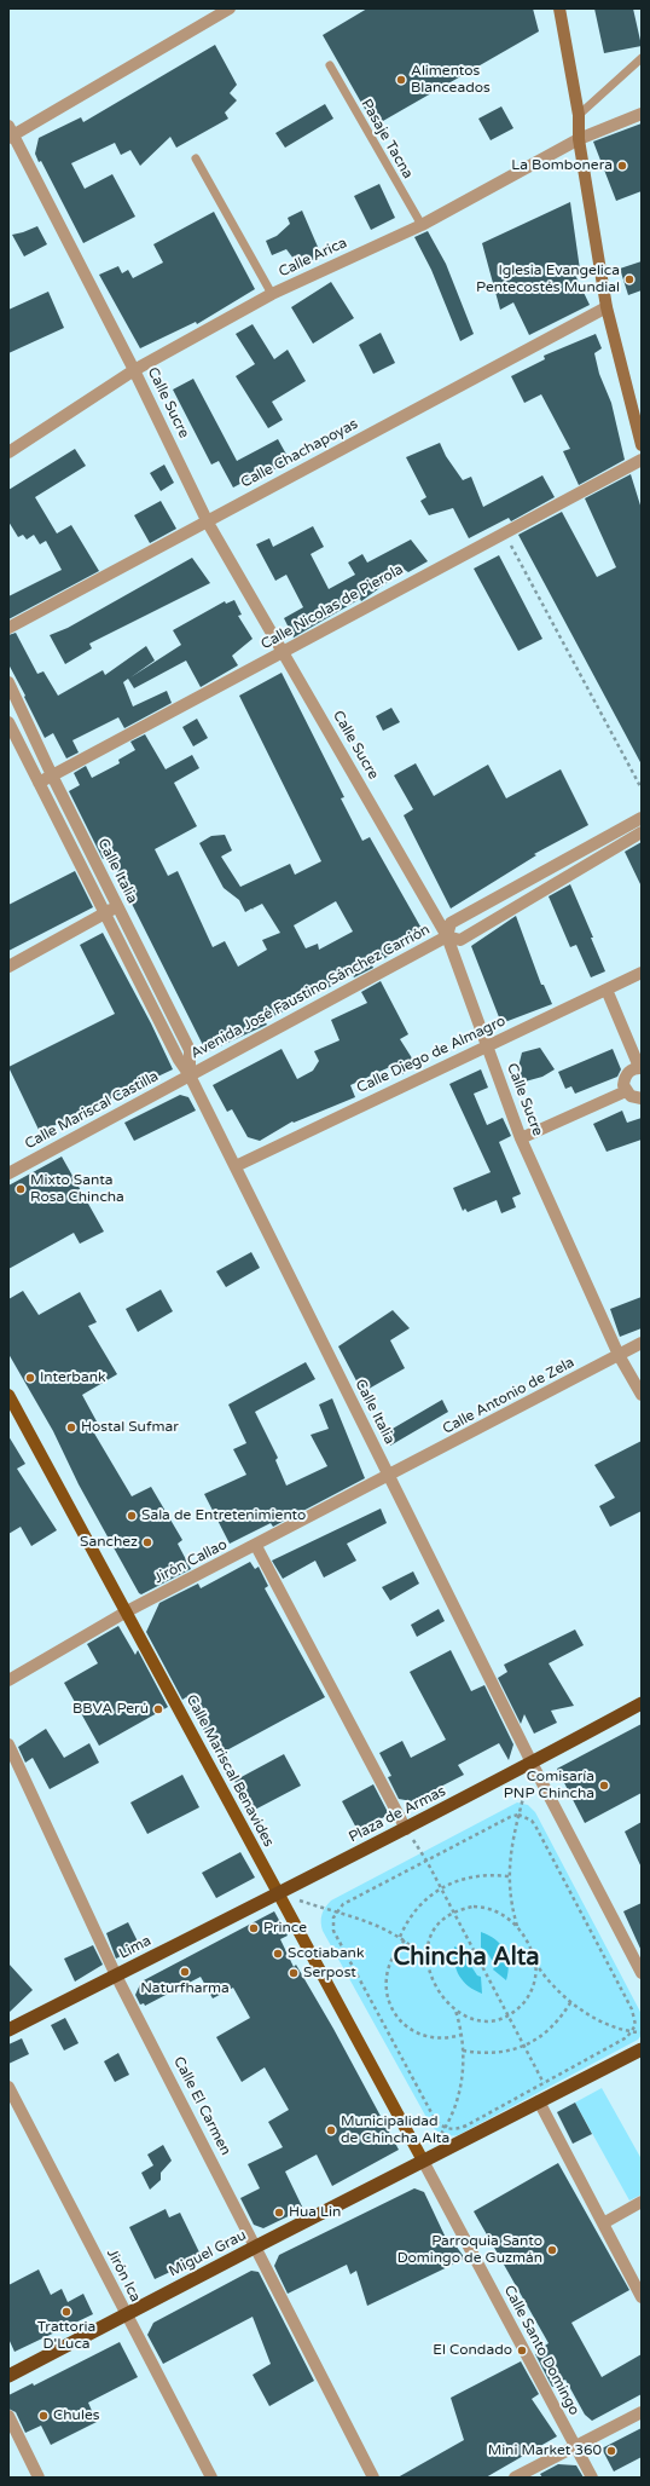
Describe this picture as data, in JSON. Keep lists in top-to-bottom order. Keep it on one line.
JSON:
{"streets":{"highway":["Plaza de Armas","Lima","Miguel Grau"],"main road":["Calle Mariscal Benavides"],"street":["Calle Arica","Calle Sucre","Calle Chachapoyas","Calle Nicolas de Pierola","Calle Italia","Avenida José Faustino Sánchez Carrión","Calle Diego de Almagro","Calle Mariscal Castilla","Calle Antonio de Zela","Jirón Callao","Calle El Carmen","Jirón Ica","Calle Santo Domingo"],"lane":["Pasaje Tacna"]},"crossings":[["Pasaje Tacna","Calle Arica"],["Calle Arica","Calle Sucre"],["Calle Sucre","Calle Chachapoyas"],["Calle Sucre","Calle Nicolas de Pierola"],["Calle Sucre","Avenida José Faustino Sánchez Carrión"],["Calle Sucre","Calle Diego de Almagro"],["Calle Sucre","Calle Antonio de Zela"],["Calle Nicolas de Pierola","Calle Italia"],["Calle Italia","Avenida José Faustino Sánchez Carrión"],["Calle Italia","Calle Diego de Almagro"],["Calle Italia","Calle Mariscal Castilla"],["Calle Italia","Calle Antonio de Zela"],["Calle Italia","Jirón Callao"],["Calle Italia","Plaza de Armas"],["Avenida José Faustino Sánchez Carrión","Calle Mariscal Castilla"],["Calle Antonio de Zela","Jirón Callao"],["Jirón Callao","Calle Mariscal Benavides"],["Calle Mariscal Benavides","Plaza de Armas"],["Calle Mariscal Benavides","Lima"],["Calle Mariscal Benavides","Miguel Grau"],["Calle Mariscal Benavides","Calle Santo Domingo"],["Plaza de Armas","Lima"],["Lima","Calle El Carmen"],["Calle El Carmen","Miguel Grau"],["Miguel Grau","Jirón Ica"],["Miguel Grau","Calle Santo Domingo"]],"districts":["Chincha Alta"],"places":["Alimentos Blanceados","La Bombonera","Iglesia Evangelica Pentecostés Mundial","Mixto Santa Rosa Chincha","Interbank","Hostal Sufmar","Sala de Entretenimiento","Sanchez","BBVA Perú","Comisaría PNP Chincha","Prince","Scotiabank","Naturfharma","Serpost","Municipalidad de Chincha Alta","Hua Lin","Parroquia Santo Domingo de Guzmán","Trattoria D'Luca","El Condado","Chules","Mini Market 360"]}
